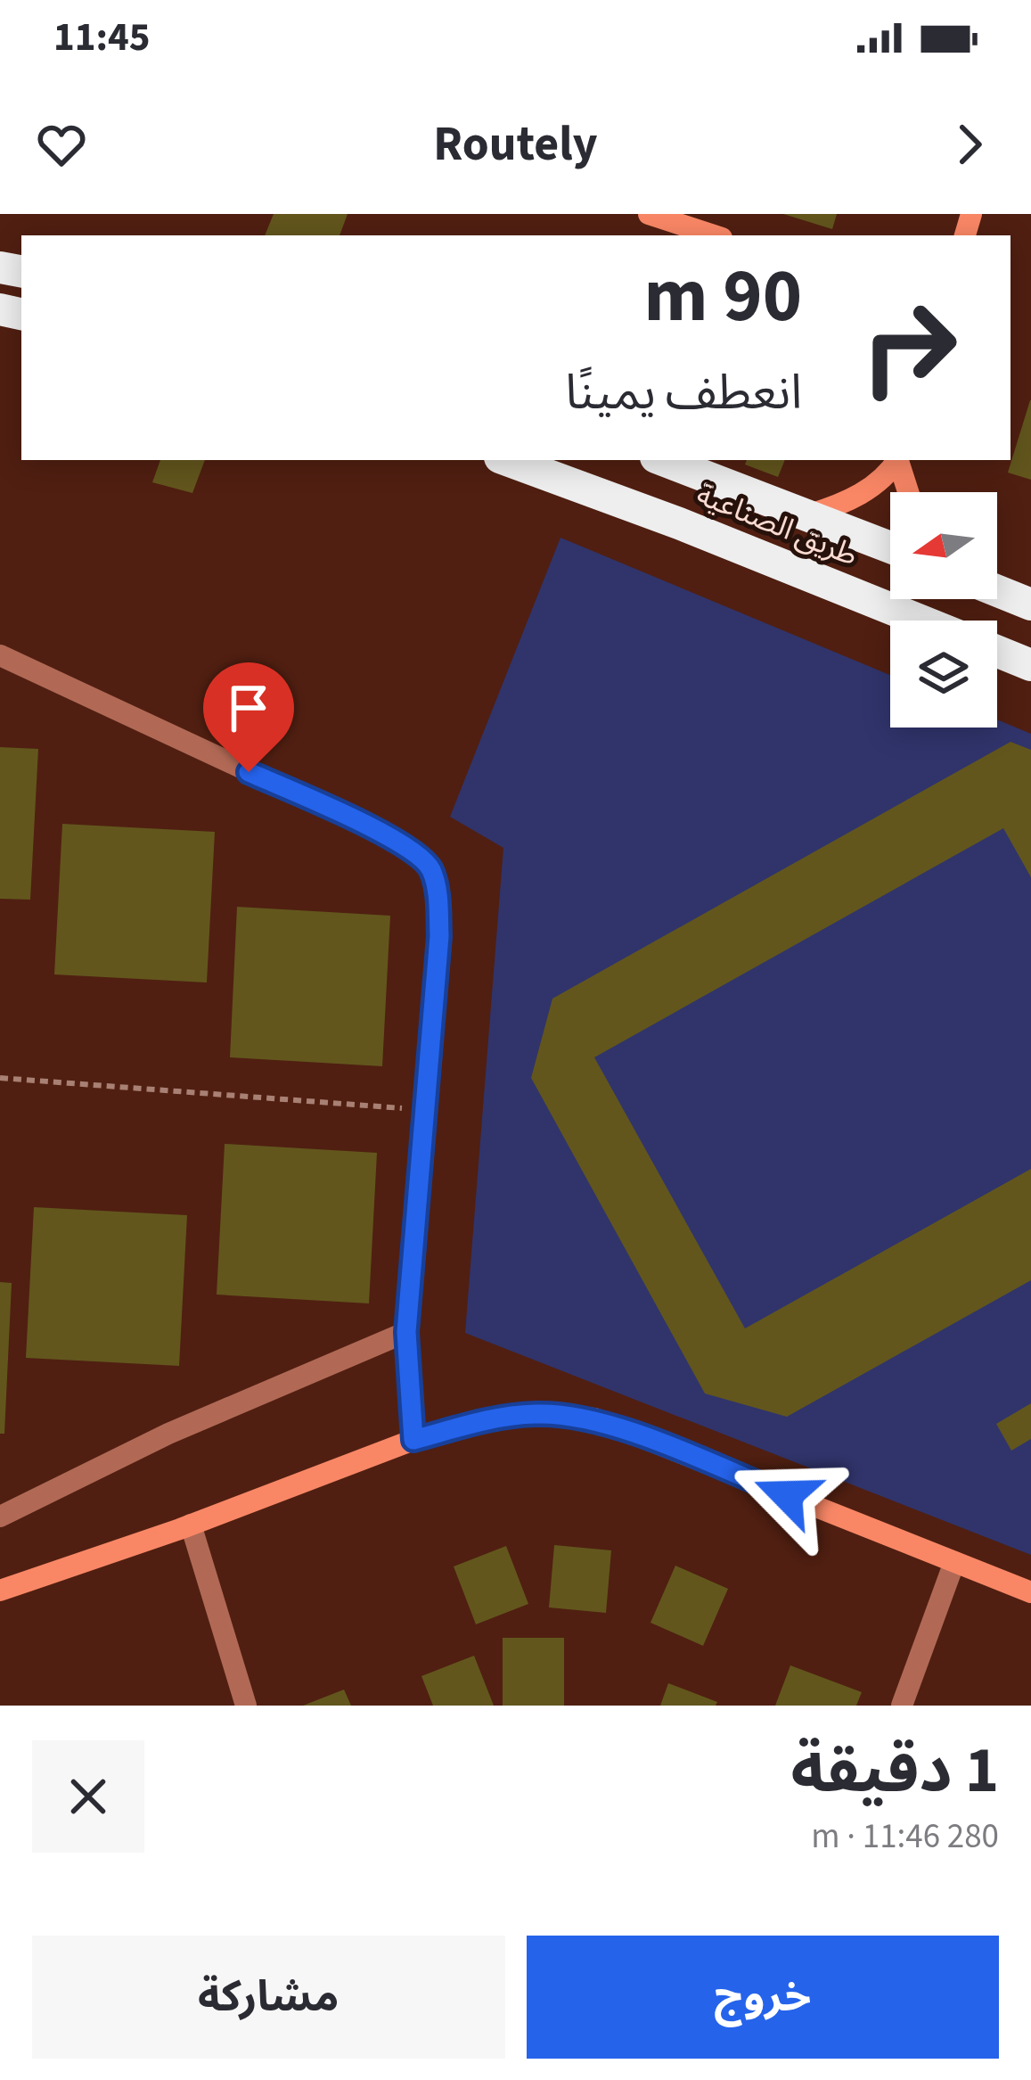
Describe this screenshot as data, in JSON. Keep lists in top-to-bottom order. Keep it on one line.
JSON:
{"streets":{"highway":["طريق الصناعية"]},"north":"left","page":{"status":"11:45","header":"Routely","turn":["90 m","انعطف يمينًا"],"heading":["1 دقيقة","280 m · 11:46"],"buttons":["خروج","مشاركة"]}}
